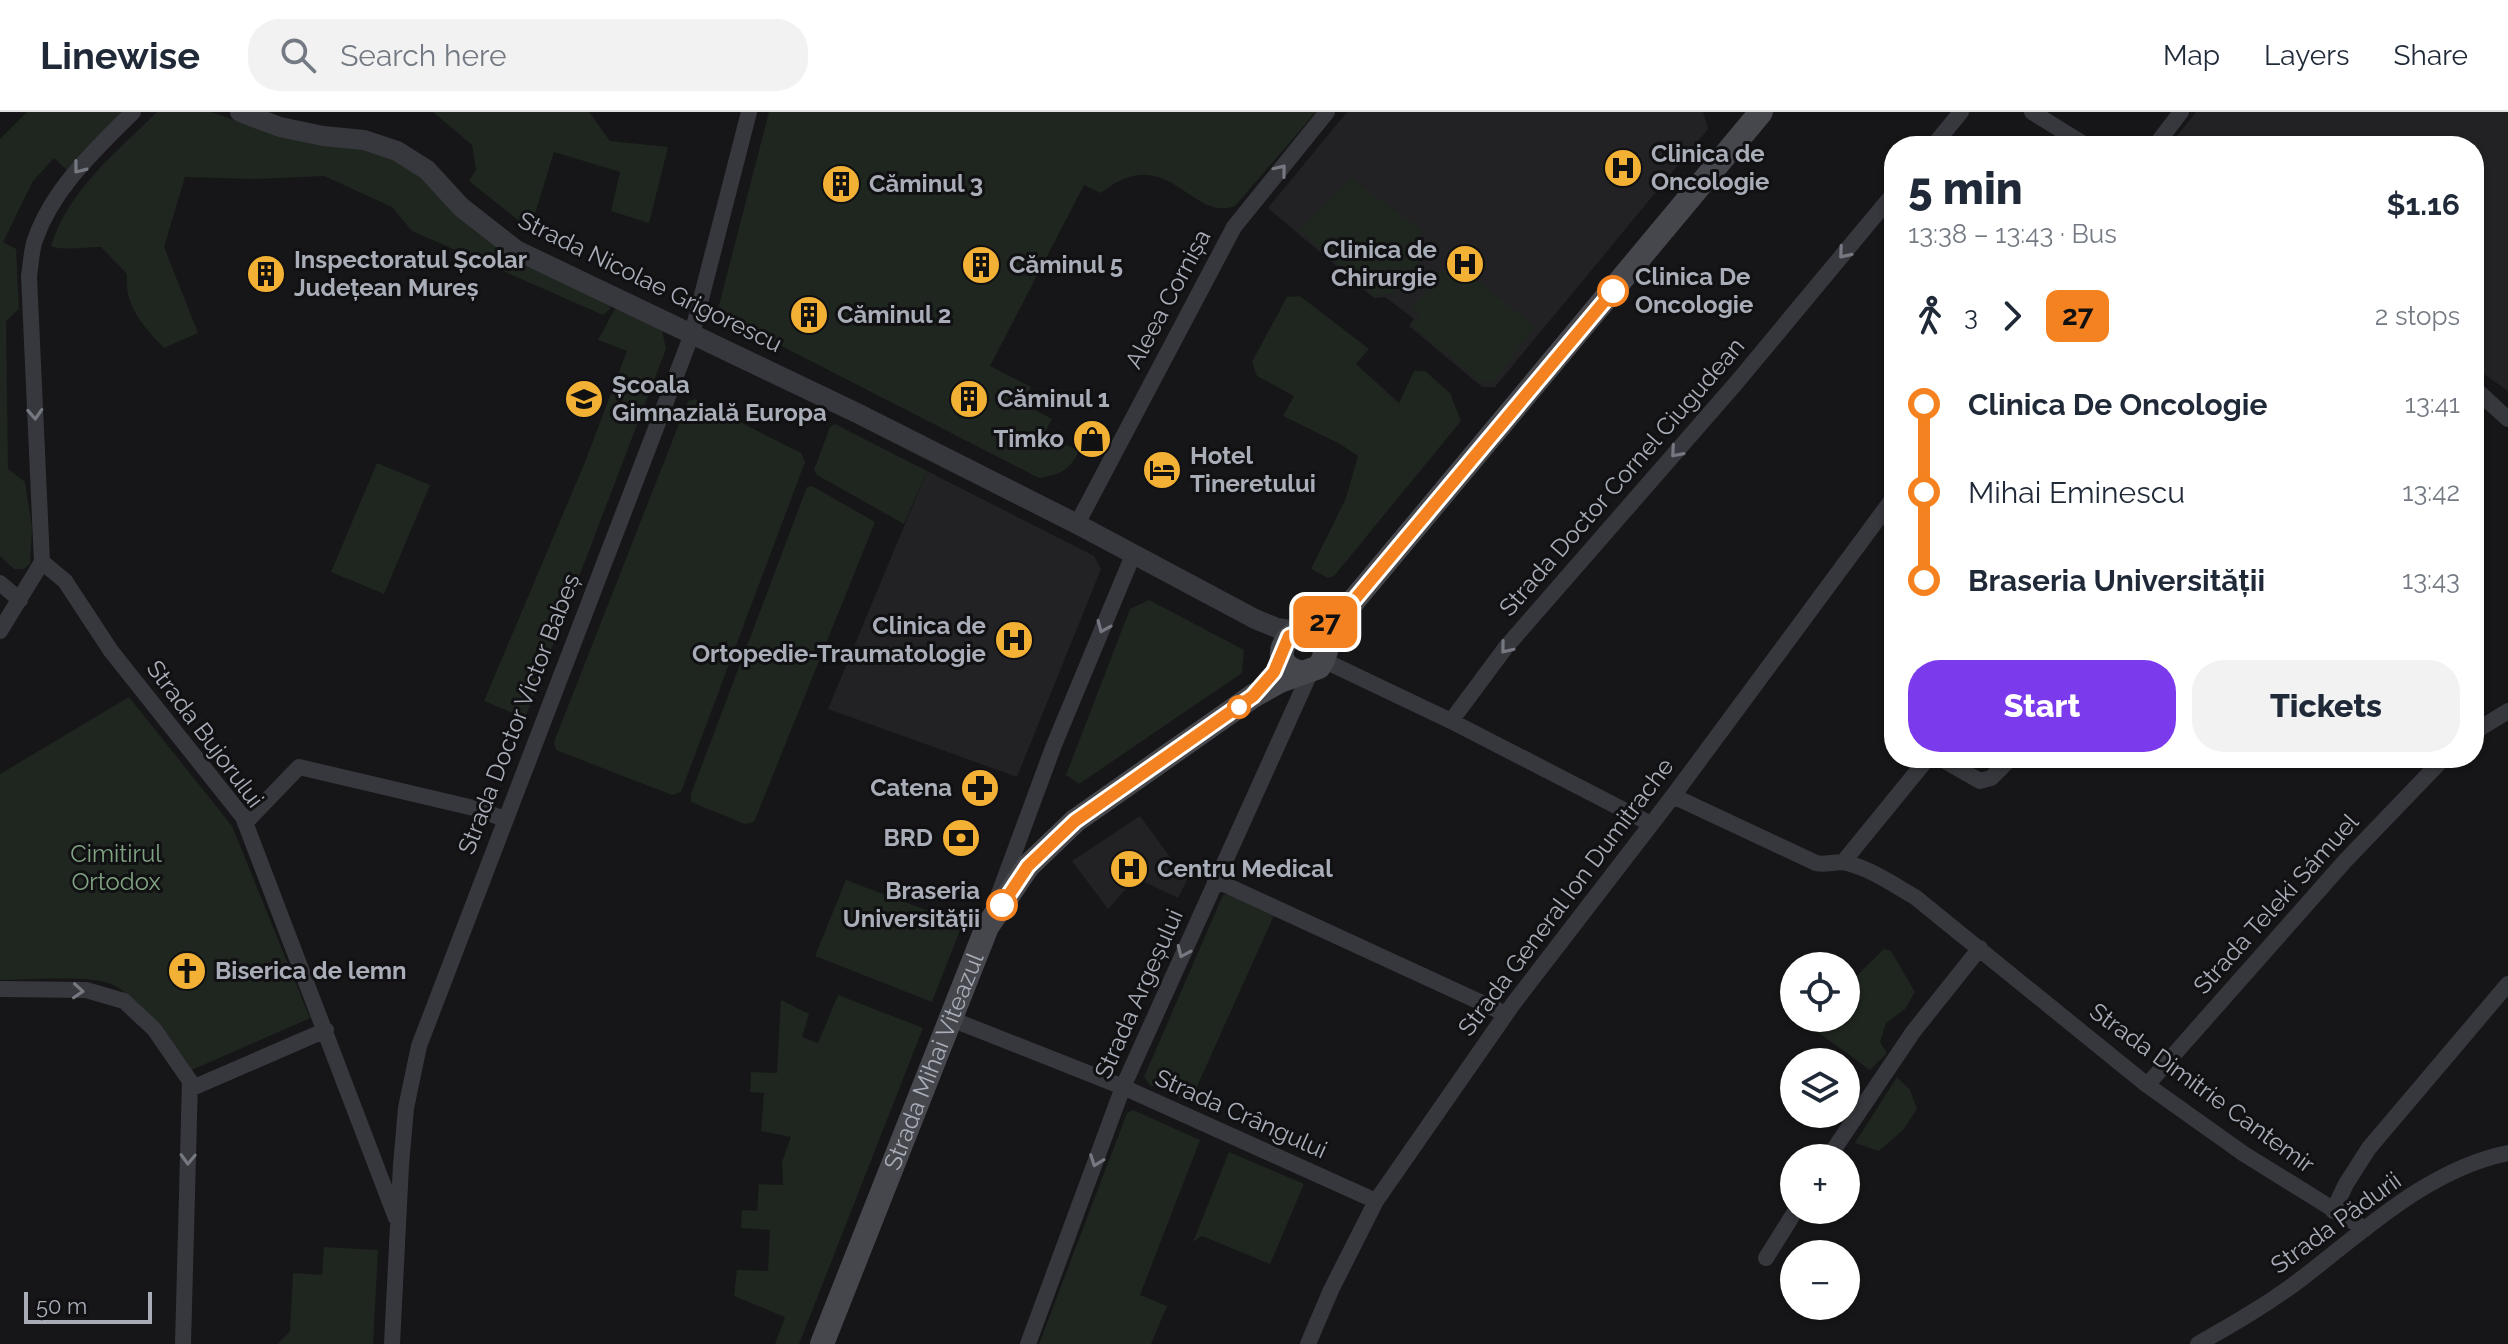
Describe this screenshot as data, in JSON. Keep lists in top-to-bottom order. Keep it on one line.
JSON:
{"streets":{"main road":["Strada Mihai Viteazul"],"street":["Strada Nicolae Grigorescu","Aleea Cornișa","Strada Doctor Cornel Ciugudean","Strada Doctor Victor Babeș","Strada Bujorului","Strada General Ion Dumitrache","Strada Teleki Sámuel","Strada Argeșului","Strada Dimitrie Cantemir","Strada Crângului","Strada Pădurii"]},"crossings":[["Strada Nicolae Grigorescu","Aleea Cornișa"],["Strada Nicolae Grigorescu","Strada Doctor Victor Babeș"],["Strada Nicolae Grigorescu","Strada Mihai Viteazul"],["Strada Doctor Victor Babeș","Strada Bujorului"],["Strada General Ion Dumitrache","Strada Dimitrie Cantemir"],["Strada General Ion Dumitrache","Strada Crângului"],["Strada Teleki Sámuel","Strada Dimitrie Cantemir"],["Strada Argeșului","Strada Crângului"],["Strada Mihai Viteazul","Strada Crângului"],["Strada Dimitrie Cantemir","Strada Pădurii"]],"one_way":["Aleea Cornișa","Strada Doctor Cornel Ciugudean","Strada Argeșului","Strada Mihai Viteazul"],"parks":["Cimitirul Ortodox"],"places":{"hospital":["Clinica de Oncologie","Clinica de Chirurgie","Clinica de Ortopedie-Traumatologie","Centru Medical"],"building":["Căminul 3","Căminul 5","Inspectoratul Școlar Județean Mureș","Căminul 2","Căminul 1"],"other":["Clinica De Oncologie","Braseria Universității"],"school or university":["Școala Gimnazială Europa"],"shop":["Timko"],"hotel":["Hotel Tineretului"],"pharmacy":["Catena"],"bank":["BRD"],"church":["Biserica de lemn"]},"lines":["bus line 27"],"scale_bar":"50 m","page":{"header":"Linewise","search":"Search here","nav":["Map","Layers","Share"],"on_map":"27","heading":["5 min","13:38 – 13:43 · Bus","$1.16"],"legs":["3","27","2 stops"],"list":[{"name":"Clinica De Oncologie","value":"13:41"},{"name":"Mihai Eminescu","value":"13:42"},{"name":"Braseria Universității","value":"13:43"}],"buttons":["Start","Tickets"],"map_buttons":["+","−"],"scale":"50 m"}}
